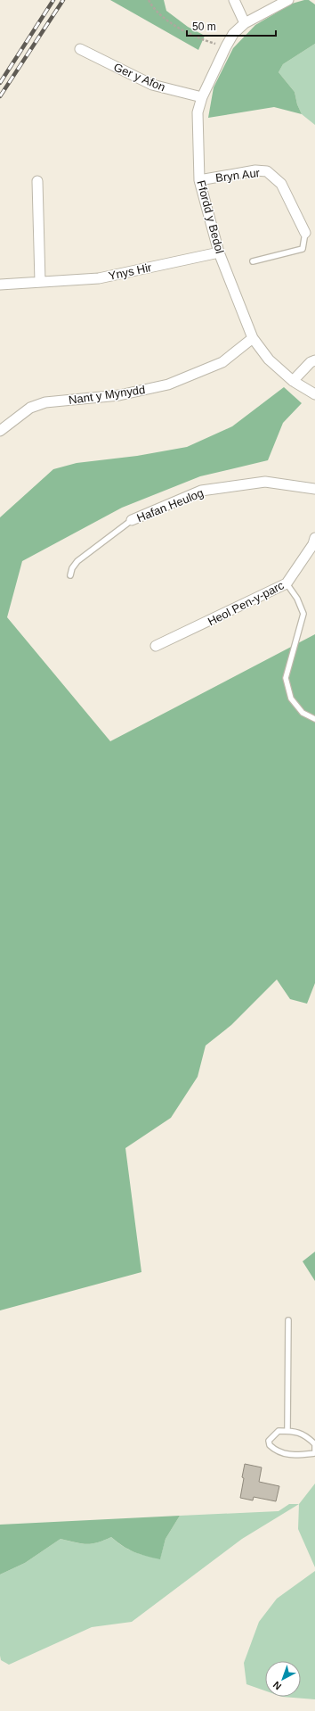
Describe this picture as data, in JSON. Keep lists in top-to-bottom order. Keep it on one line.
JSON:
{"streets":{"street":["Ger y Afon","Bryn Aur","Ffordd y Bedol","Ynys Hir","Nant y Mynydd","Hafan Heulog","Heol Pen-y-parc"]},"crossings":[["Ger y Afon","Ffordd y Bedol"],["Bryn Aur","Ffordd y Bedol"],["Ffordd y Bedol","Ynys Hir"],["Ffordd y Bedol","Nant y Mynydd"]],"scale_bar":"50 m","north":"bottom left"}
